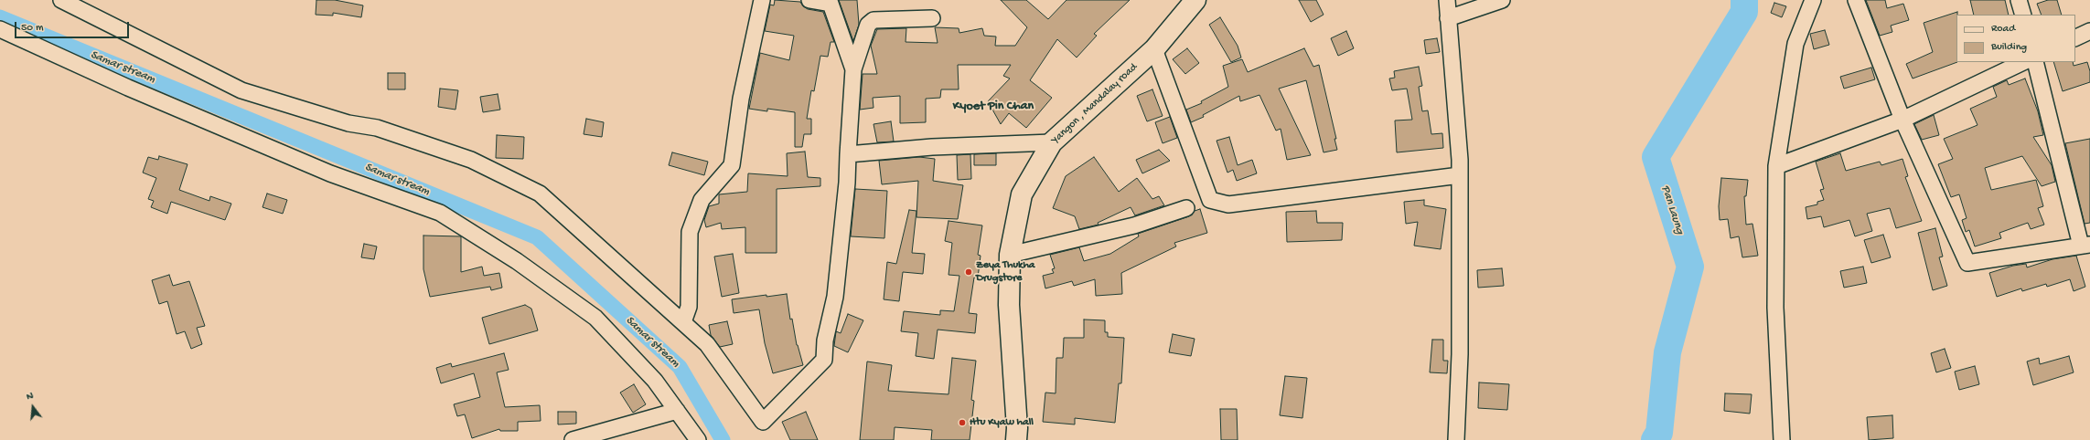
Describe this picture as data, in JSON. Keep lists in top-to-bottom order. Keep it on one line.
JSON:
{"streets":{"highway":["Yangon , Mandalay road"]},"districts":["Kyoet Pin Chan"],"water":["Samar stream","Pan Laung"],"places":["Zeya Thukha Drugstore","Htu Kyaw hall"],"legend":["Road","Building"],"scale_bar":"50 m","north":"top"}
